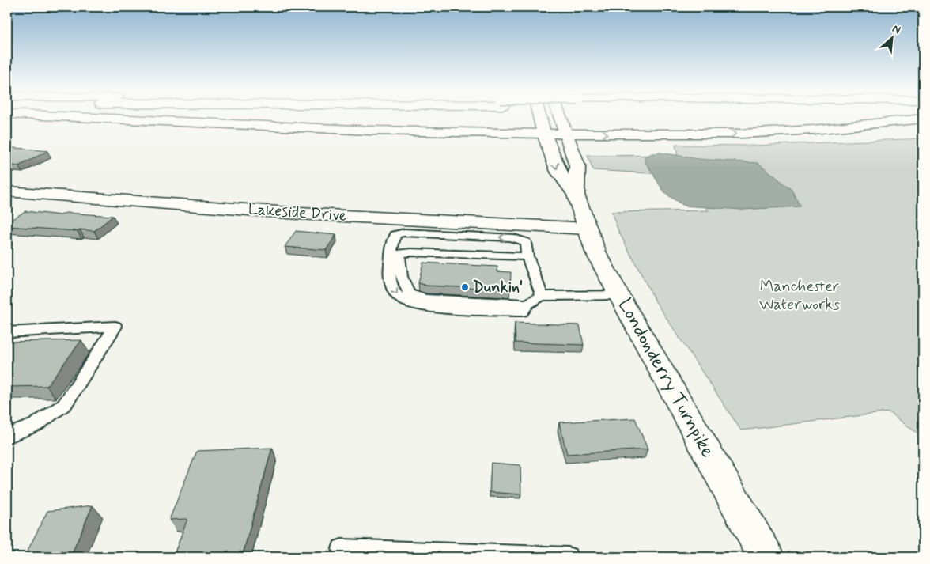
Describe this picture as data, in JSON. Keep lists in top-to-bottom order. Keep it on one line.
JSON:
{"streets":{"main road":["Lakeside Drive","Londonderry Turnpike"]},"crossings":[["Lakeside Drive","Londonderry Turnpike"]],"parks":["Manchester Waterworks"],"places":["Dunkin'"],"north":"top right"}
